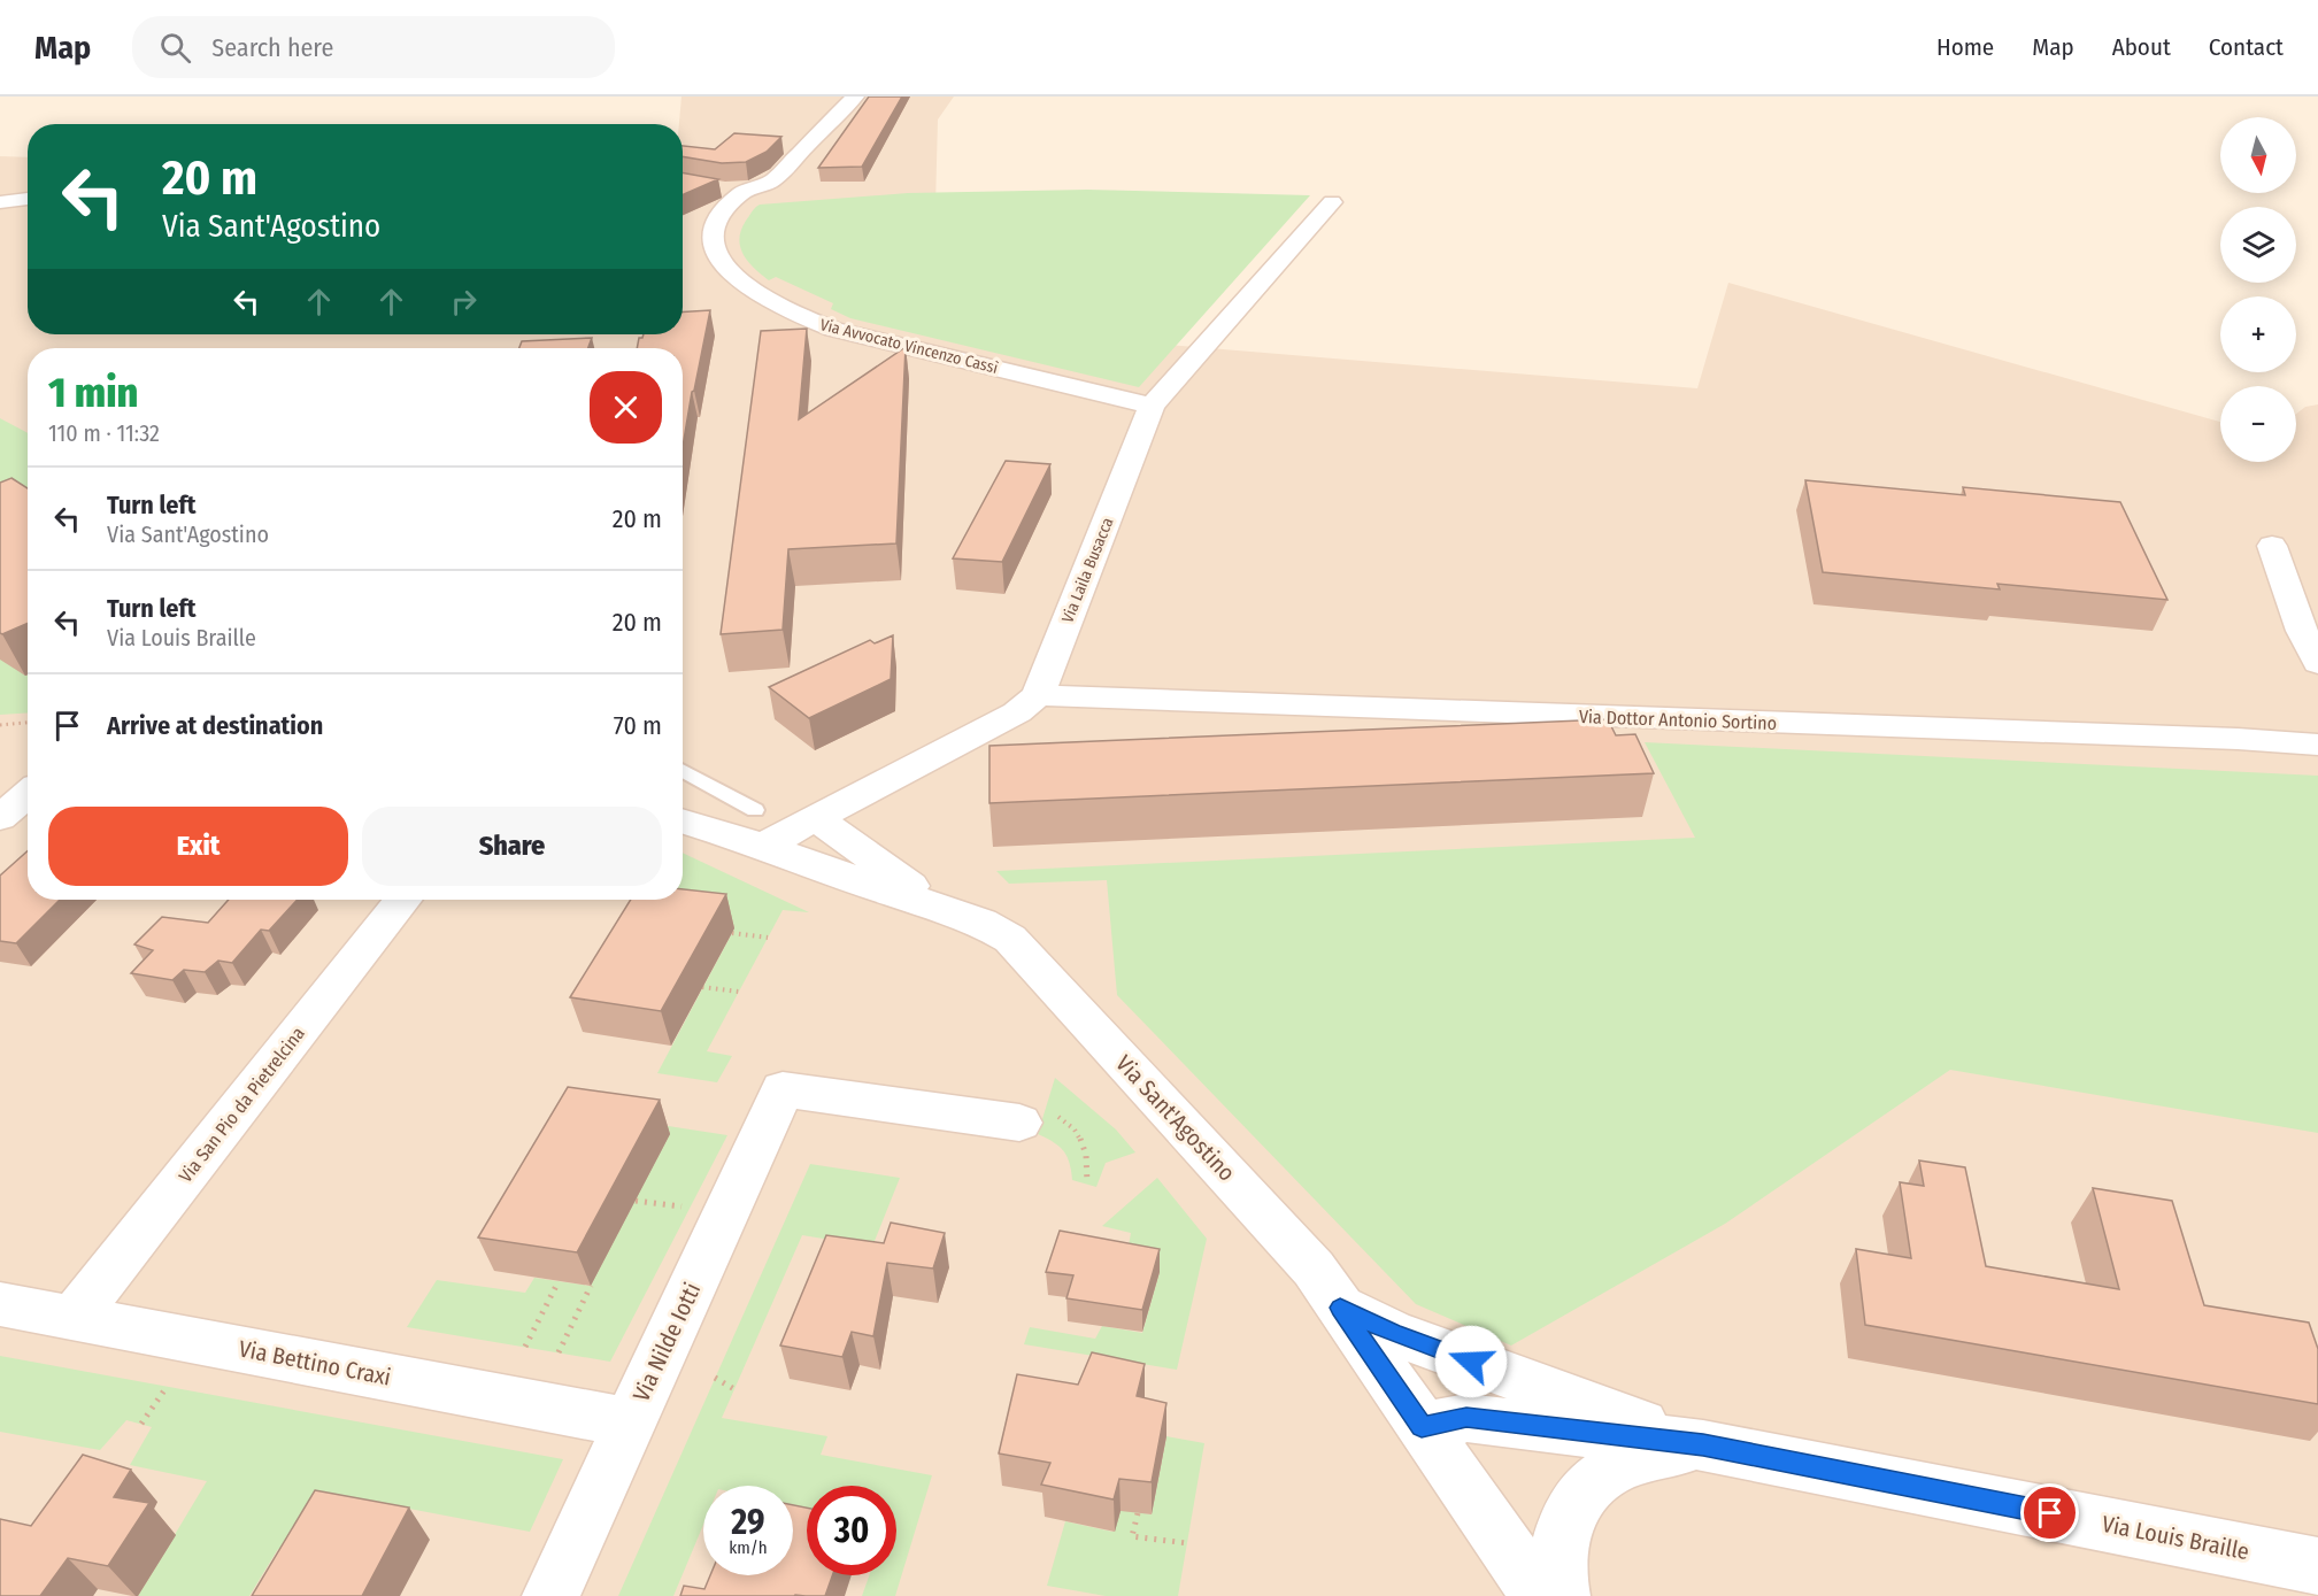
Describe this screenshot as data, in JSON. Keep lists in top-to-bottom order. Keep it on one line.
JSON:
{"streets":{"street":["Via Avvocato Vincenzo Cassì","Via Laila Busacca","Via Dottor Antonio Sortino","Via San Pio da Pietrelcina","Via Sant'Agostino","Via Nilde Iotti","Via Bettino Craxi","Via Louis Braille"]},"crossings":[["Via Avvocato Vincenzo Cassì","Via Laila Busacca"],["Via Laila Busacca","Via Dottor Antonio Sortino"],["Via San Pio da Pietrelcina","Via Bettino Craxi"],["Via Sant'Agostino","Via Louis Braille"],["Via Nilde Iotti","Via Bettino Craxi"]],"north":"bottom","page":{"header":"Map","search":"Search here","nav":["Home","Map","About","Contact"],"map_buttons":["+","−"],"turn":["20 m","Via Sant'Agostino"],"heading":["1 min","110 m · 11:32"],"list":[{"name":"Turn left","note":"Via Sant'Agostino","value":"20 m"},{"name":"Turn left","note":"Via Louis Braille","value":"20 m"},{"name":"Arrive at destination","value":"70 m"}],"buttons":["Exit","Share"],"speed":"29 km/h","limit":"30"}}
